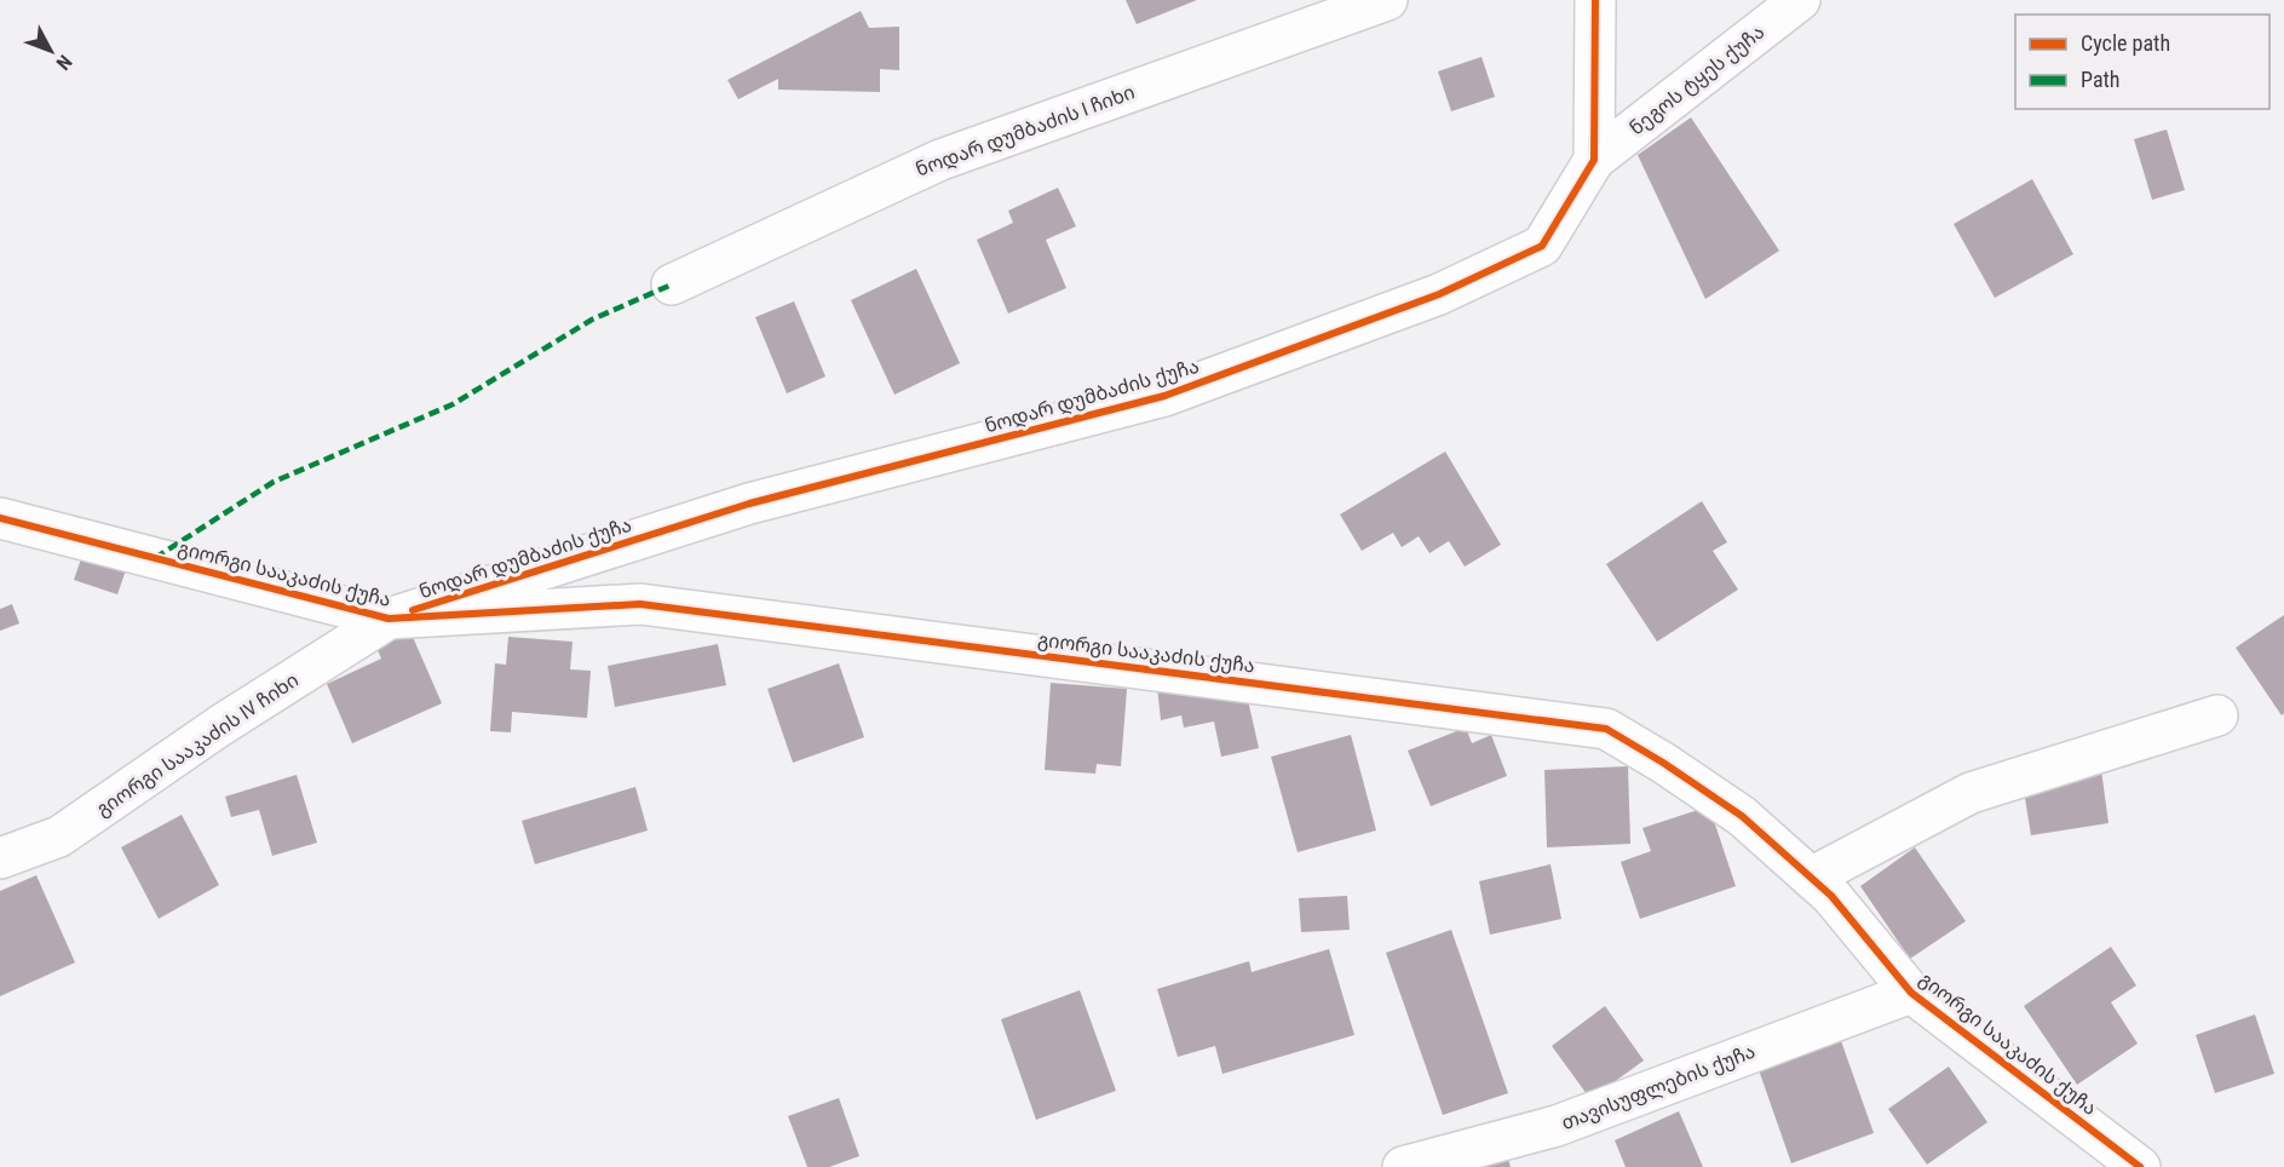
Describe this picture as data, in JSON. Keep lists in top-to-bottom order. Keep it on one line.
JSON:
{"streets":{"street":["ნეგოს ტყეს ქუჩა","ნოდარ დუმბაძის I ჩიხი","ნოდარ დუმბაძის ქუჩა","გიორგი სააკაძის ქუჩა","გიორგი სააკაძის IV ჩიხი","თავისუფლების ქუჩა"]},"crossings":[["ნეგოს ტყეს ქუჩა","ნოდარ დუმბაძის ქუჩა"],["ნოდარ დუმბაძის ქუჩა","გიორგი სააკაძის ქუჩა"],["ნოდარ დუმბაძის ქუჩა","გიორგი სააკაძის IV ჩიხი"],["გიორგი სააკაძის ქუჩა","გიორგი სააკაძის IV ჩიხი"],["გიორგი სააკაძის ქუჩა","თავისუფლების ქუჩა"]],"legend":["Cycle path","Path"],"north":"bottom right"}
